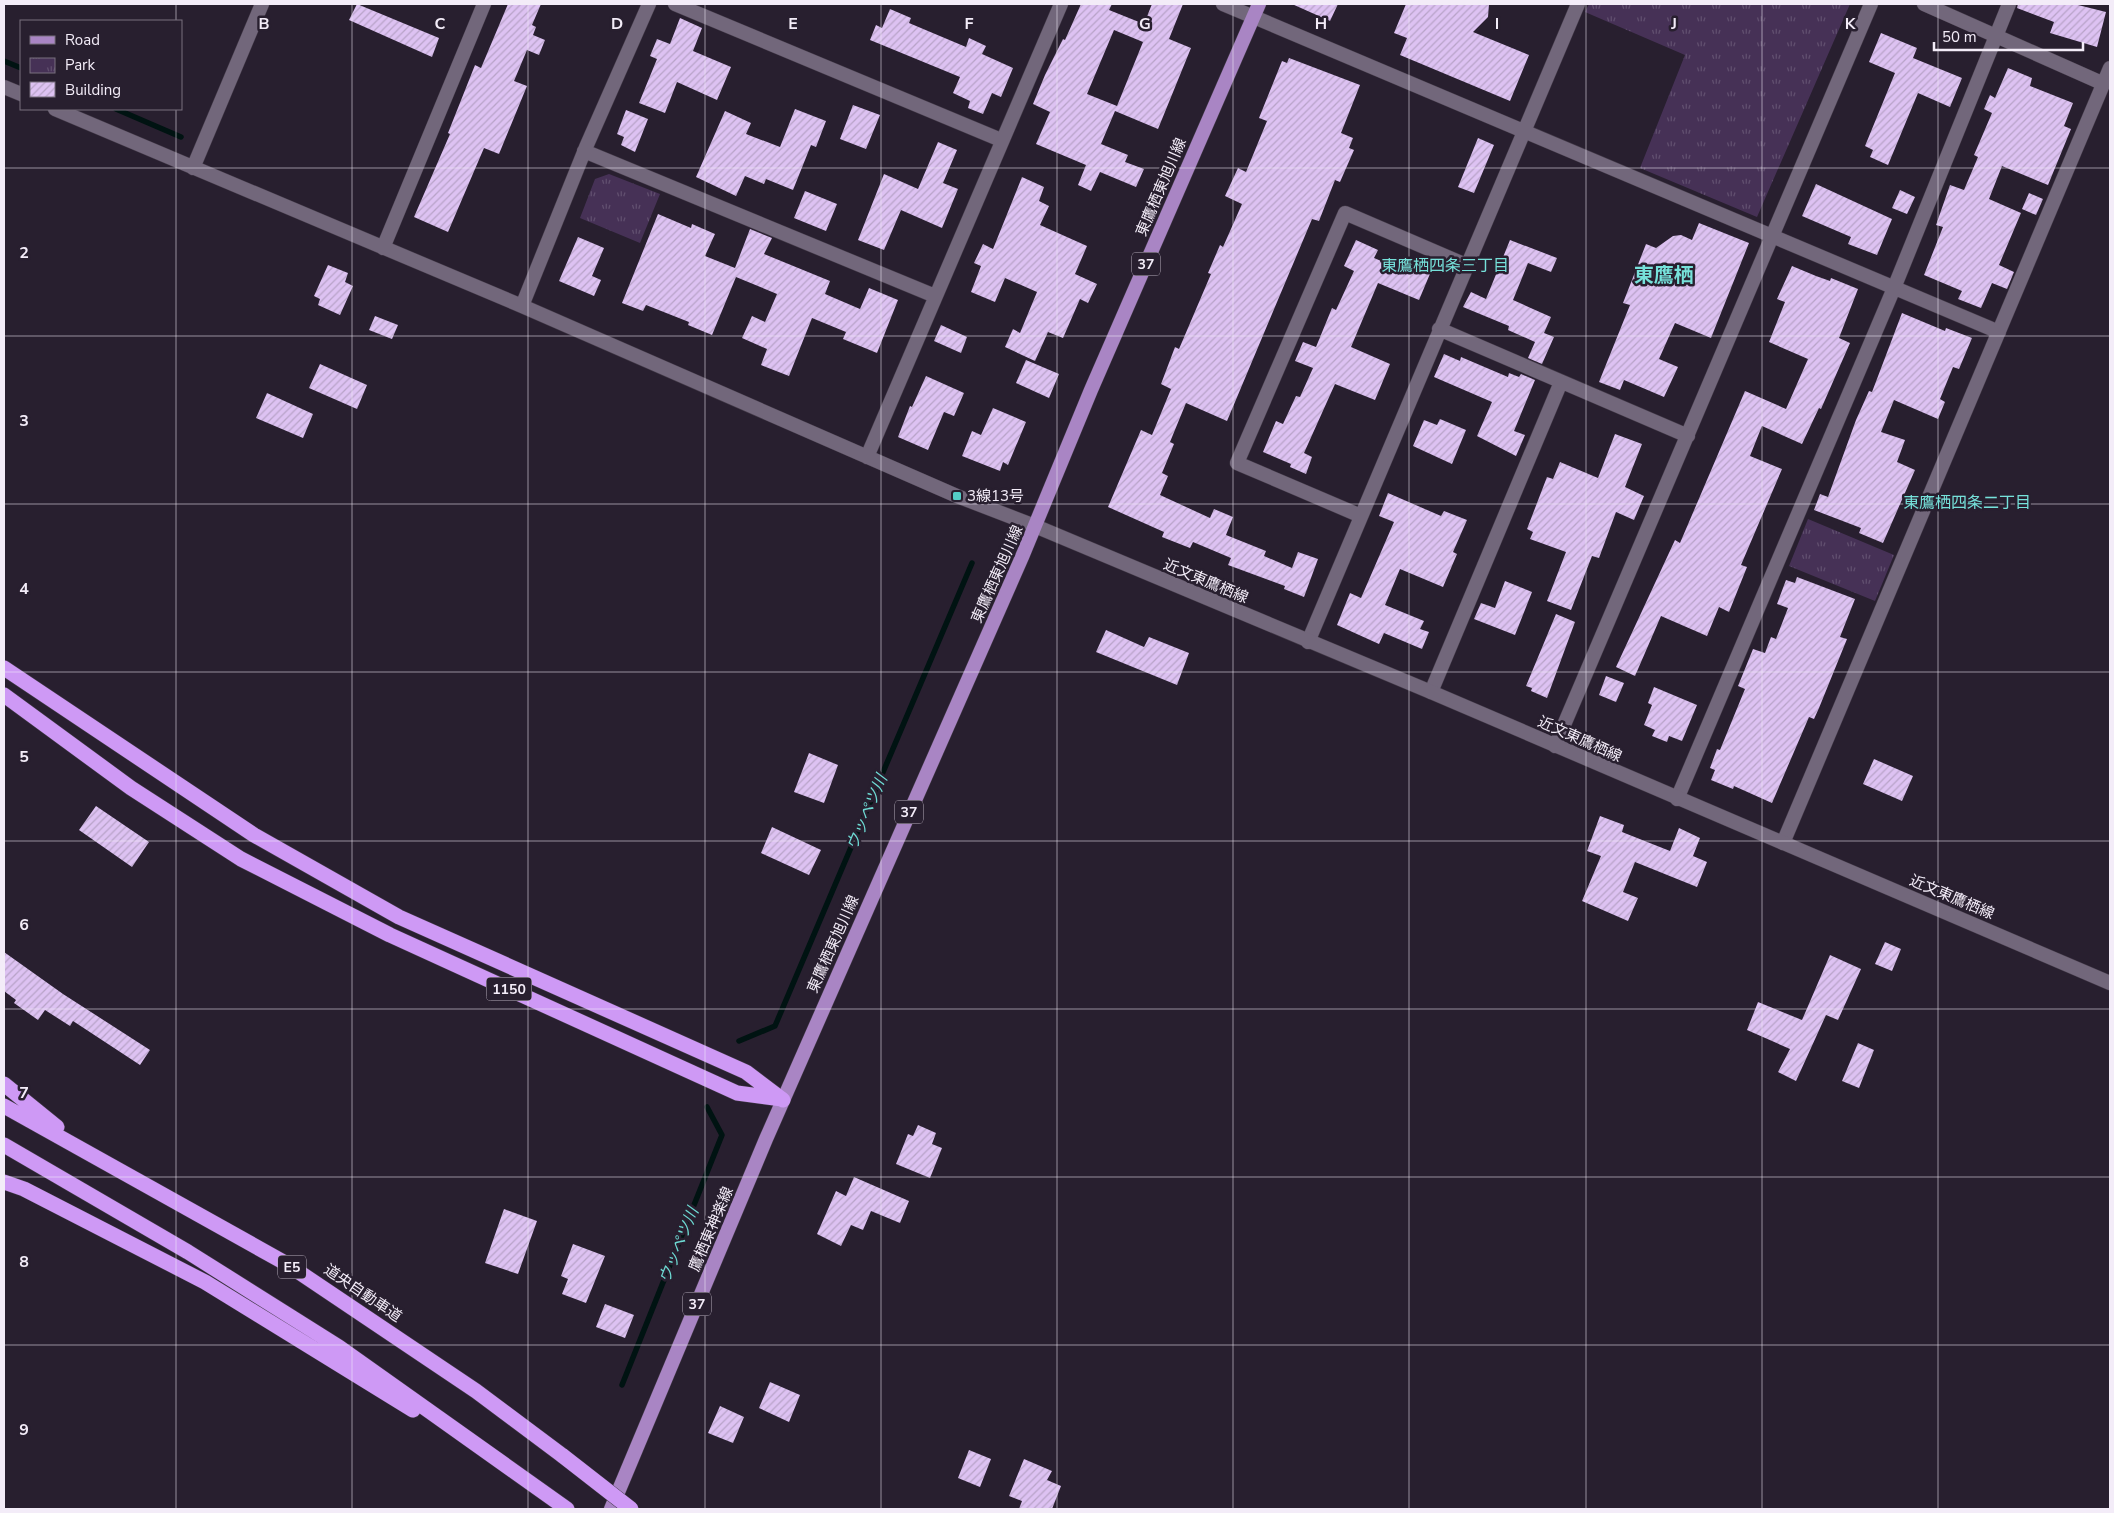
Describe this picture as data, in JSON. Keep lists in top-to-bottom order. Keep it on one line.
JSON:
{"streets":{"highway":["1150","E5","道央自動車道"],"main road":["東鷹栖東旭川線","37","鷹栖東神楽線"],"street":["近文東鷹栖線"]},"crossings":[["東鷹栖東旭川線","近文東鷹栖線"],["東鷹栖東旭川線","1150"],["東鷹栖東旭川線","鷹栖東神楽線"],["1150","鷹栖東神楽線"]],"districts":["東鷹栖四条三丁目","東鷹栖","東鷹栖四条二丁目"],"water":["ウッペツ川"],"places":{"transit":["3線13号"]},"legend":["Road","Park","Building"],"scale_bar":"50 m","grid":{"columns":["B","C","D","E","F","G","H","I","J","K"],"rows":["2","3","4","5","6","7","8","9"]}}
